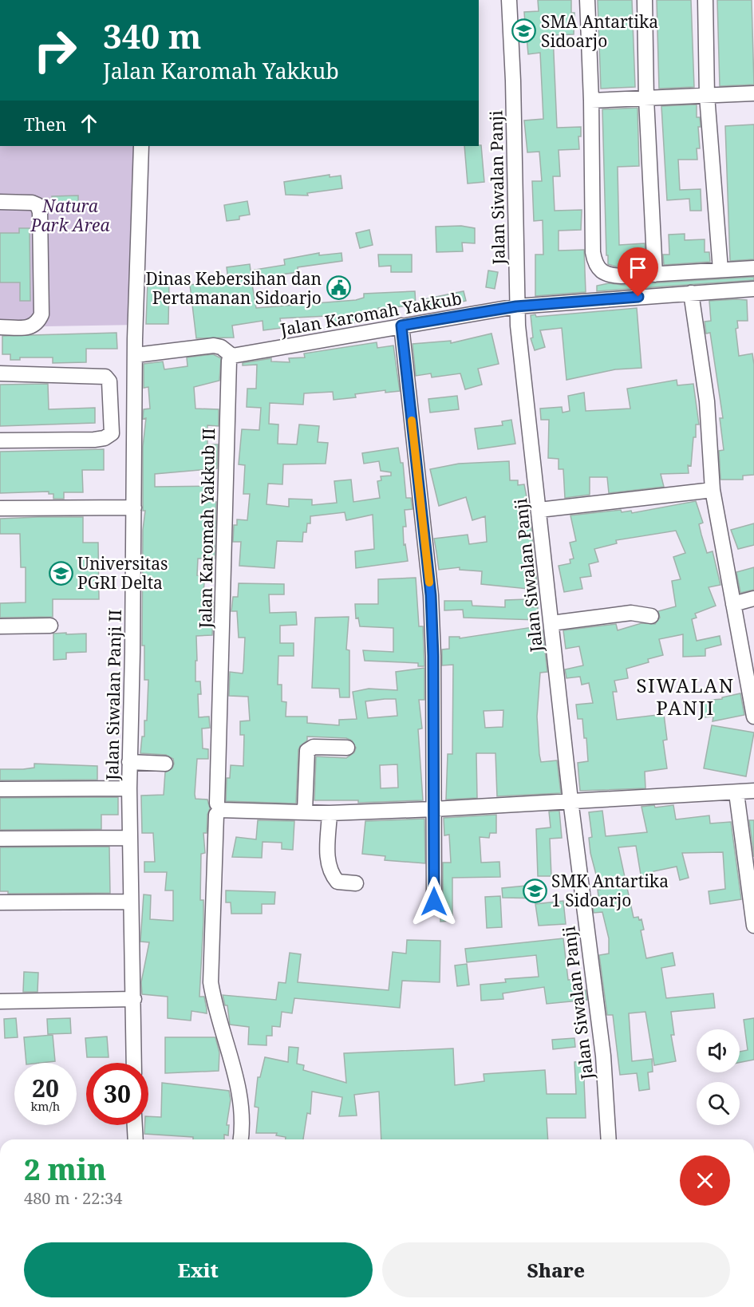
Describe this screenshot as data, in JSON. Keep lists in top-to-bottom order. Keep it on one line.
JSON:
{"streets":{"street":["Jalan Siwalan Panji","Jalan Karomah Yakkub","Jalan Karomah Yakkub II","Jalan Siwalan Panji II"]},"crossings":[["Jalan Siwalan Panji","Jalan Karomah Yakkub"],["Jalan Karomah Yakkub","Jalan Karomah Yakkub II"]],"districts":["SIWALAN PANJI"],"parks":["Natura Park Area"],"places":{"school or university":["SMA Antartika Sidoarjo","Universitas PGRI Delta","SMK Antartika 1 Sidoarjo"],"public building":["Dinas Kebersihan dan Pertamanan Sidoarjo"]},"page":{"turn":["340 m","Jalan Karomah Yakkub"],"then":"Then","speed":"20 km/h","limit":"30","heading":["2 min","480 m · 22:34"],"buttons":["Exit","Share"]}}
